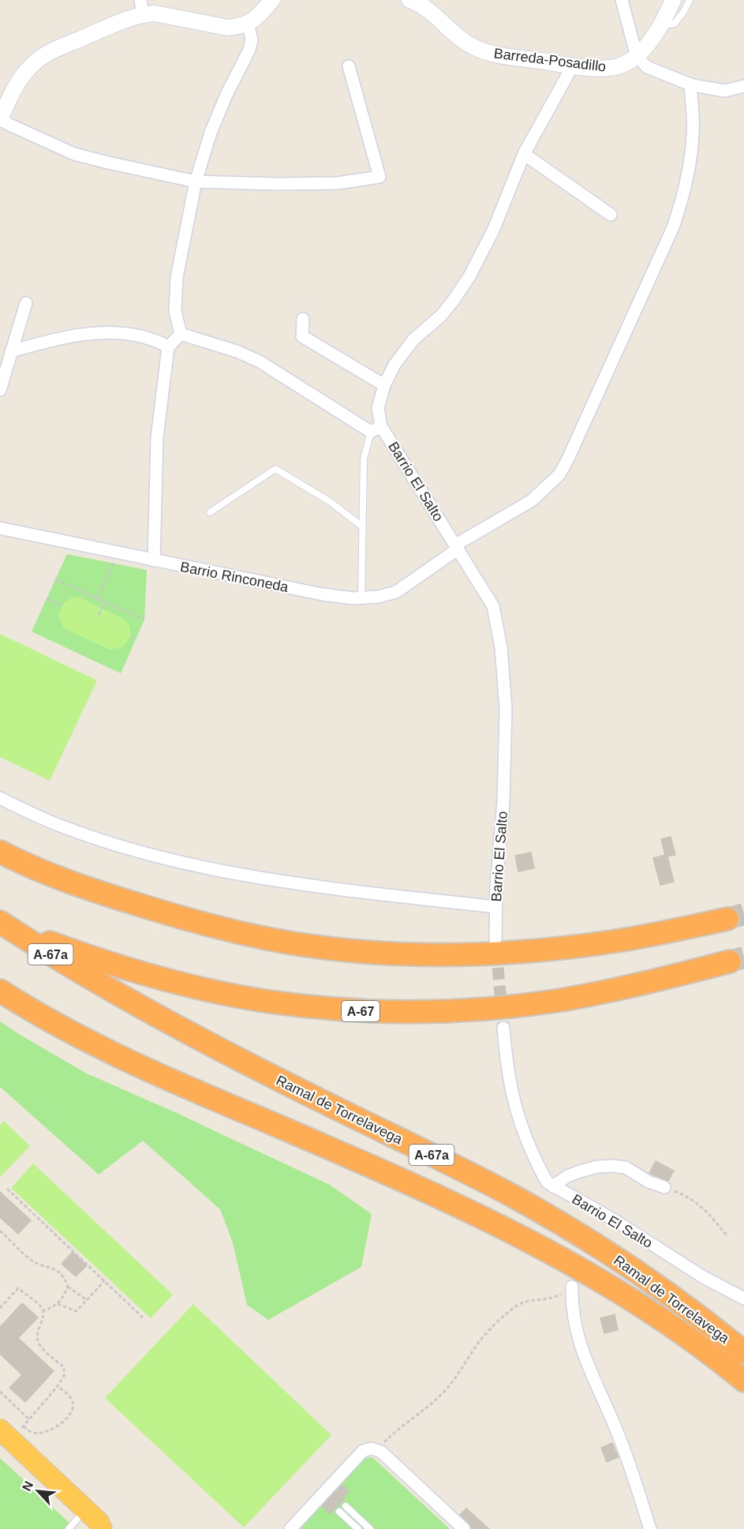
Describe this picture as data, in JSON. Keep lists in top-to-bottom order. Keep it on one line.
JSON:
{"streets":{"highway":["A-67a","A-67","Ramal de Torrelavega"],"street":["Barreda-Posadillo","Barrio El Salto","Barrio Rinconeda"]},"crossings":[["Barreda-Posadillo","Barrio El Salto"],["Barrio El Salto","Barrio Rinconeda"],["A-67","Ramal de Torrelavega"]],"north":"top left"}
